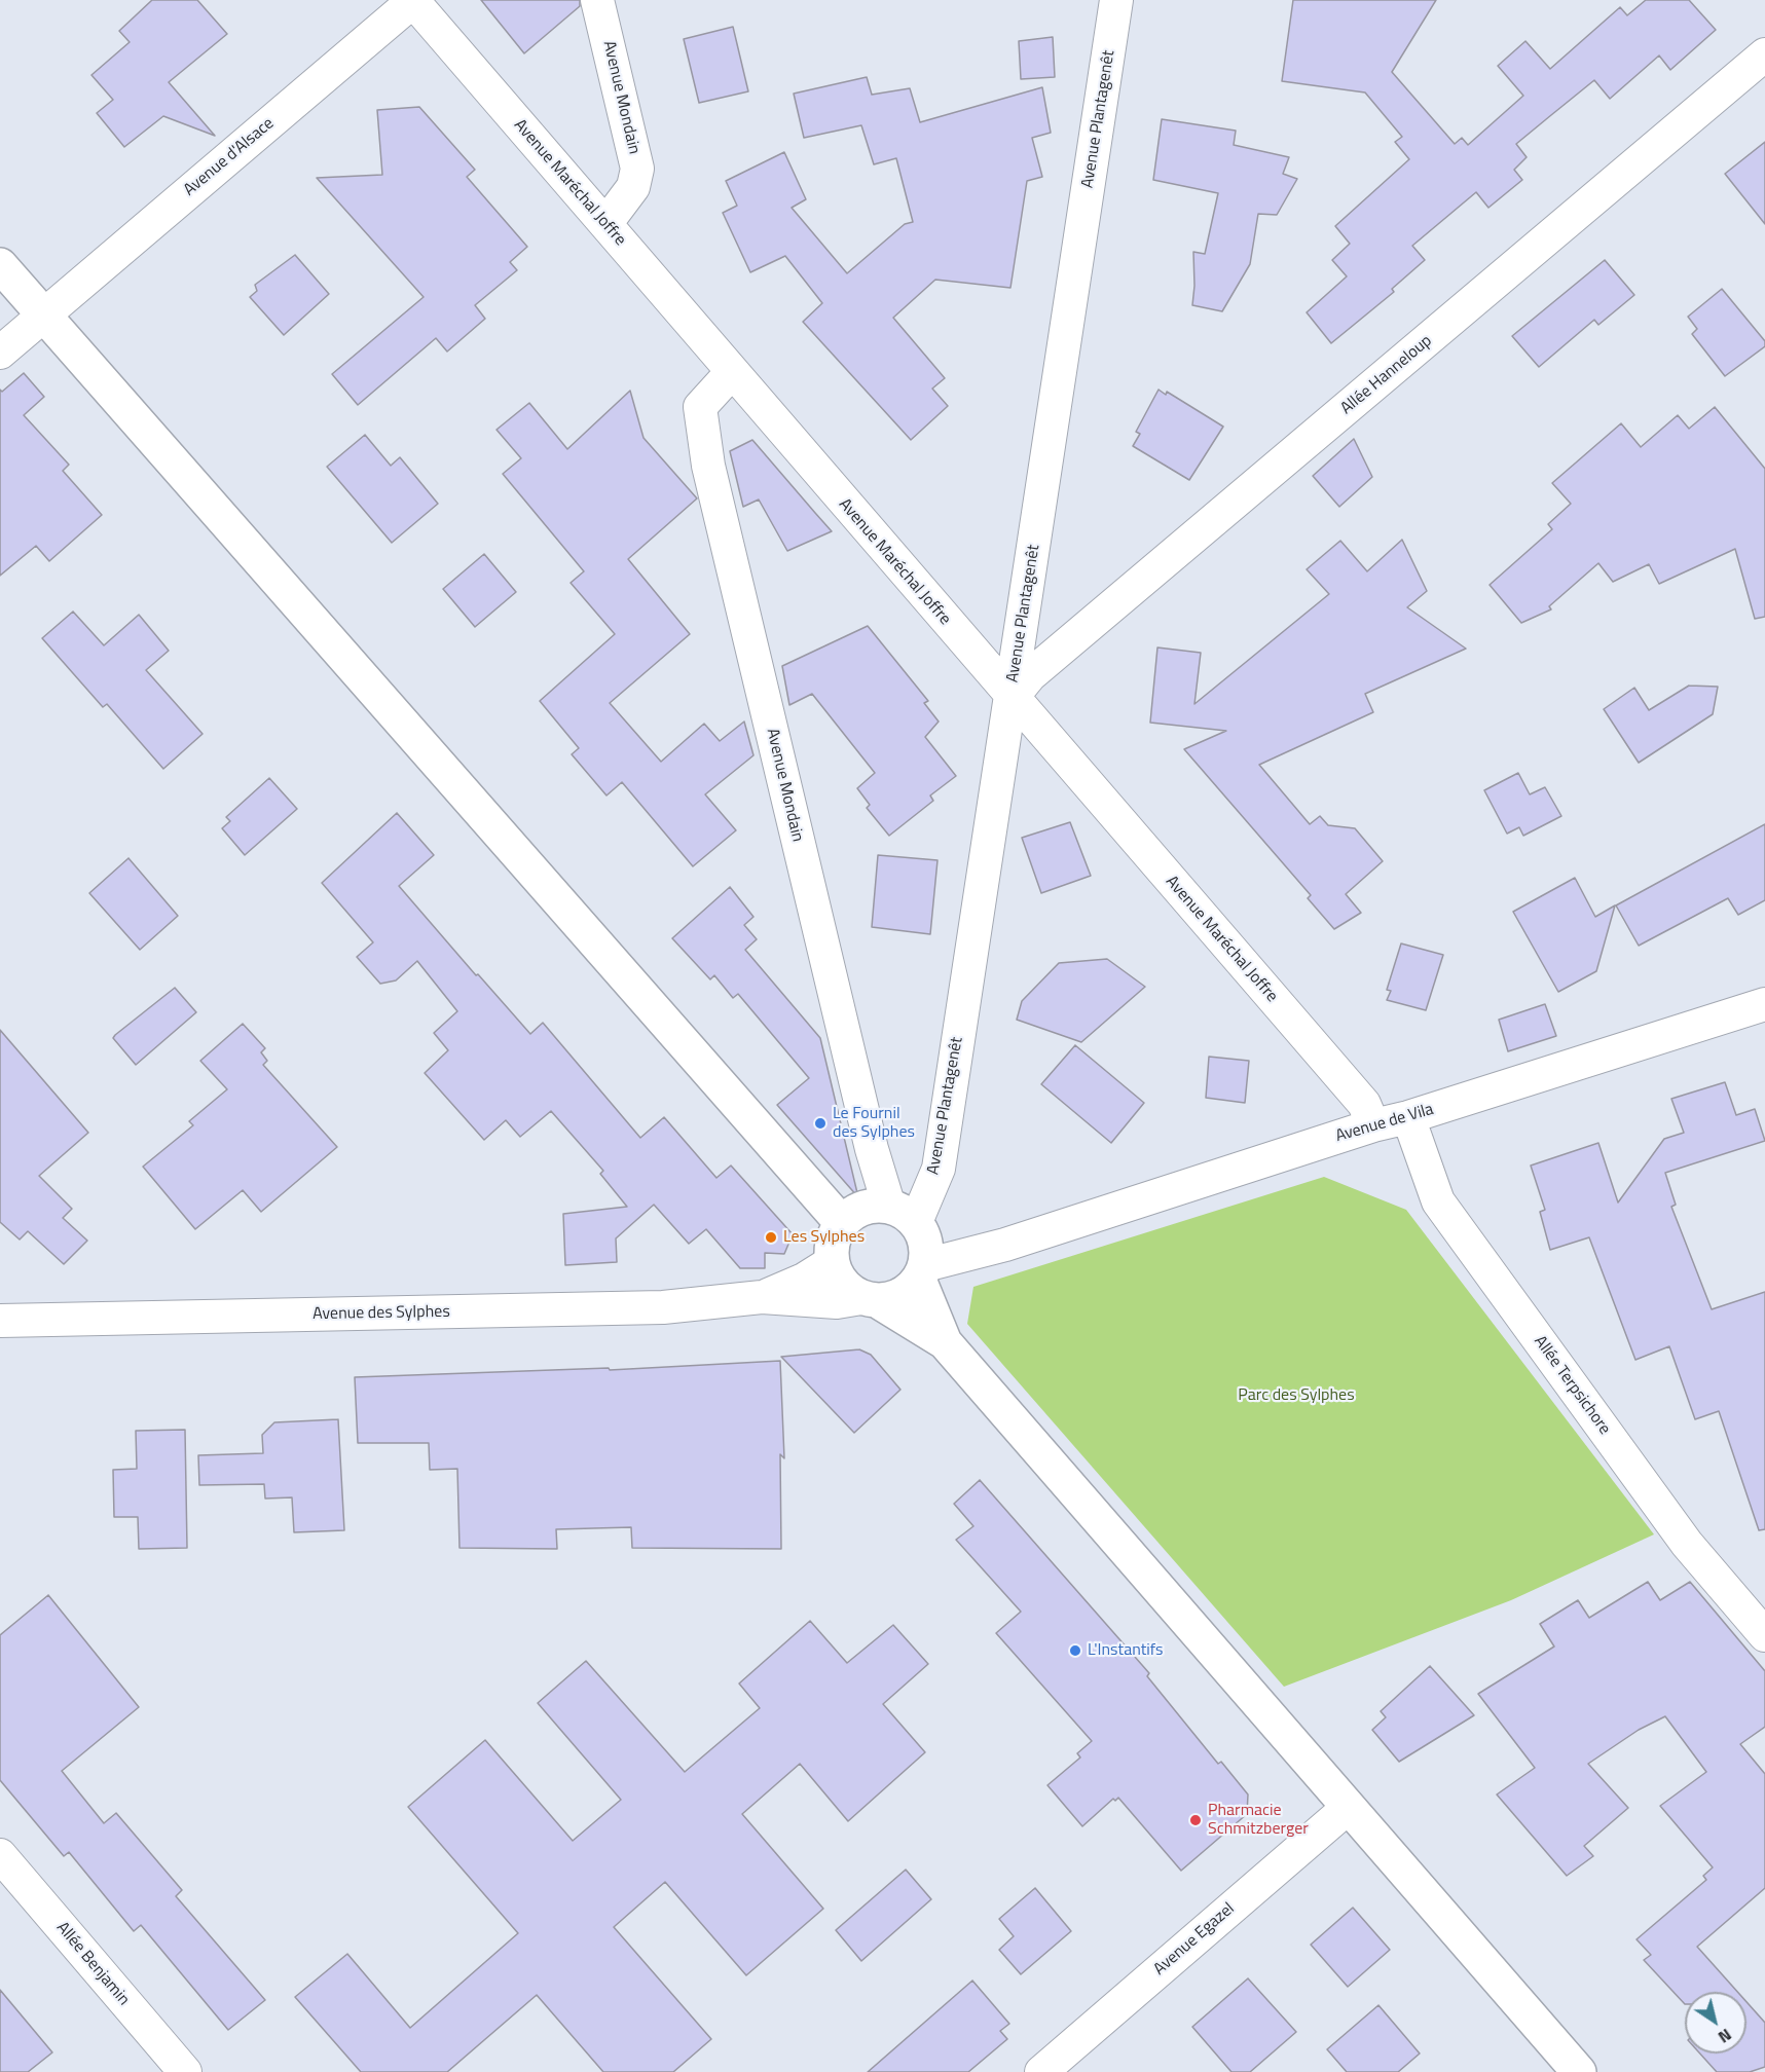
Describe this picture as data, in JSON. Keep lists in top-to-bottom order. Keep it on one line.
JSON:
{"streets":{"street":["Avenue Mondain","Avenue Plantagenêt","Avenue d'Alsace","Avenue Maréchal Joffre","Allée Hanneloup","Avenue de Vila","Avenue des Sylphes","Allée Terpsichore","Avenue Egazel","Allée Benjamin"]},"crossings":[["Avenue Mondain","Avenue Plantagenêt"],["Avenue Mondain","Avenue Maréchal Joffre"],["Avenue Mondain","Avenue de Vila"],["Avenue Mondain","Avenue des Sylphes"],["Avenue Plantagenêt","Avenue Maréchal Joffre"],["Avenue Plantagenêt","Allée Hanneloup"],["Avenue Plantagenêt","Avenue de Vila"],["Avenue Plantagenêt","Avenue des Sylphes"],["Avenue d'Alsace","Avenue Maréchal Joffre"],["Avenue Maréchal Joffre","Allée Hanneloup"],["Avenue Maréchal Joffre","Avenue de Vila"],["Avenue de Vila","Avenue des Sylphes"],["Avenue de Vila","Allée Terpsichore"]],"parks":["Parc des Sylphes"],"places":["Le Fournil des Sylphes","Les Sylphes","L'Instantifs","Pharmacie Schmitzberger"],"north":"bottom right"}
